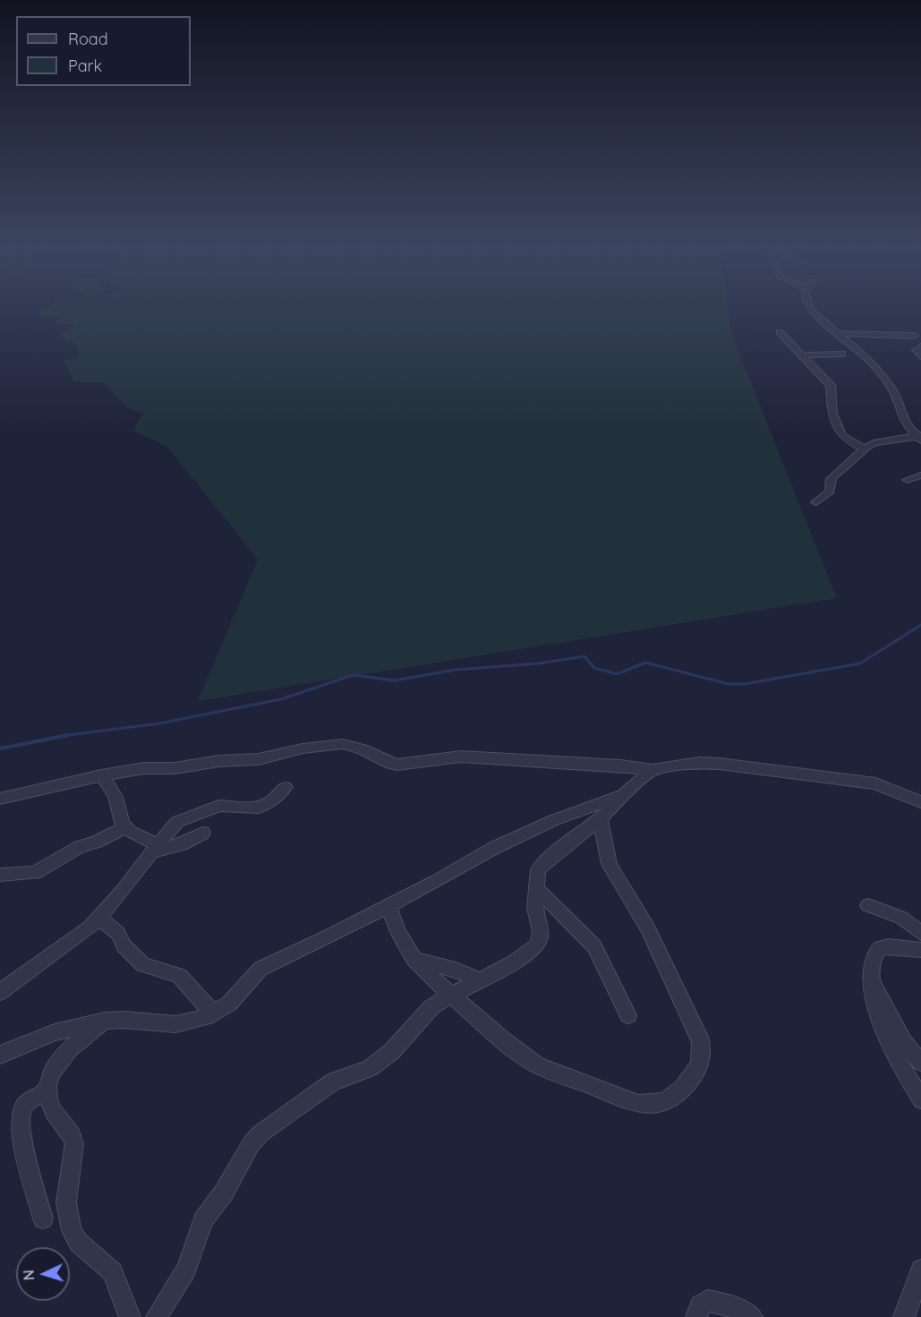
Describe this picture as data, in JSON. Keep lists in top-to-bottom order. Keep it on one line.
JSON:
{"legend":["Road","Park"],"north":"left"}
